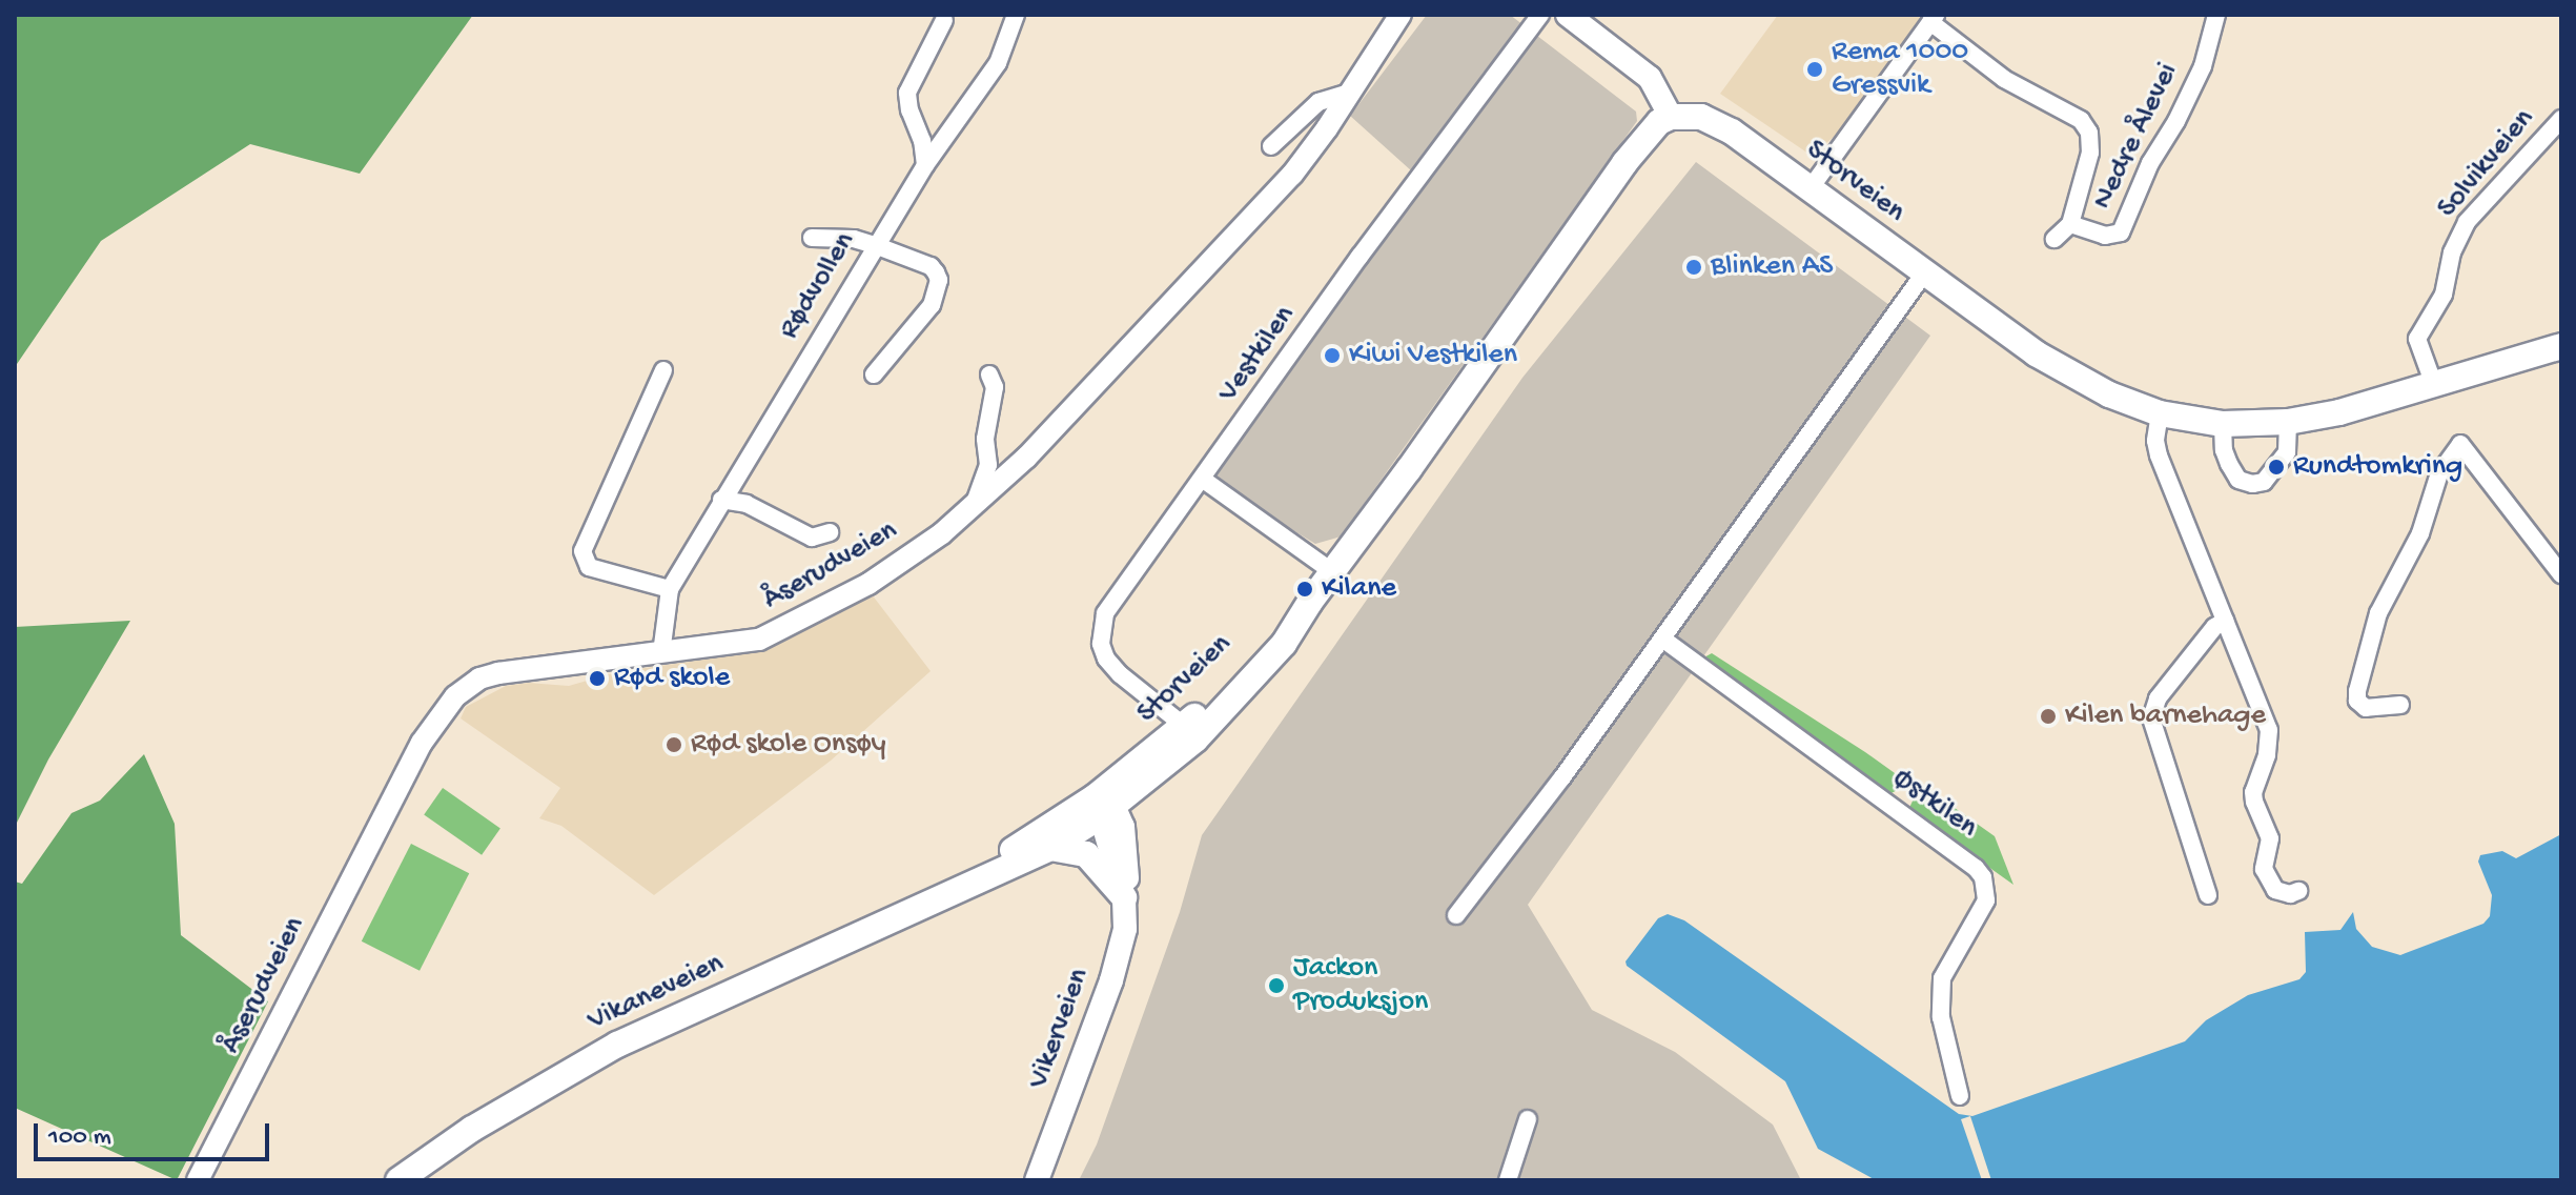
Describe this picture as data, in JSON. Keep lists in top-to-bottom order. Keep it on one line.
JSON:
{"streets":{"main road":["Storveien","Vikaneveien","Vikerveien"],"street":["Nedre Ålevei","Solvikveien","Rødvollen","Vestkilen","Åserudveien","Østkilen"]},"crossings":[["Solvikveien","Storveien"],["Storveien","Vikaneveien"],["Storveien","Vikerveien"],["Rødvollen","Åserudveien"],["Vikaneveien","Vikerveien"]],"places":["Rema 1000 Gressvik","Blinken AS","Kiwi Vestkilen","Rundtomkring","Kilane","Rød skole","Kilen barnehage","Rød skole Onsøy","Jackon Produksjon"],"scale_bar":"100 m"}
